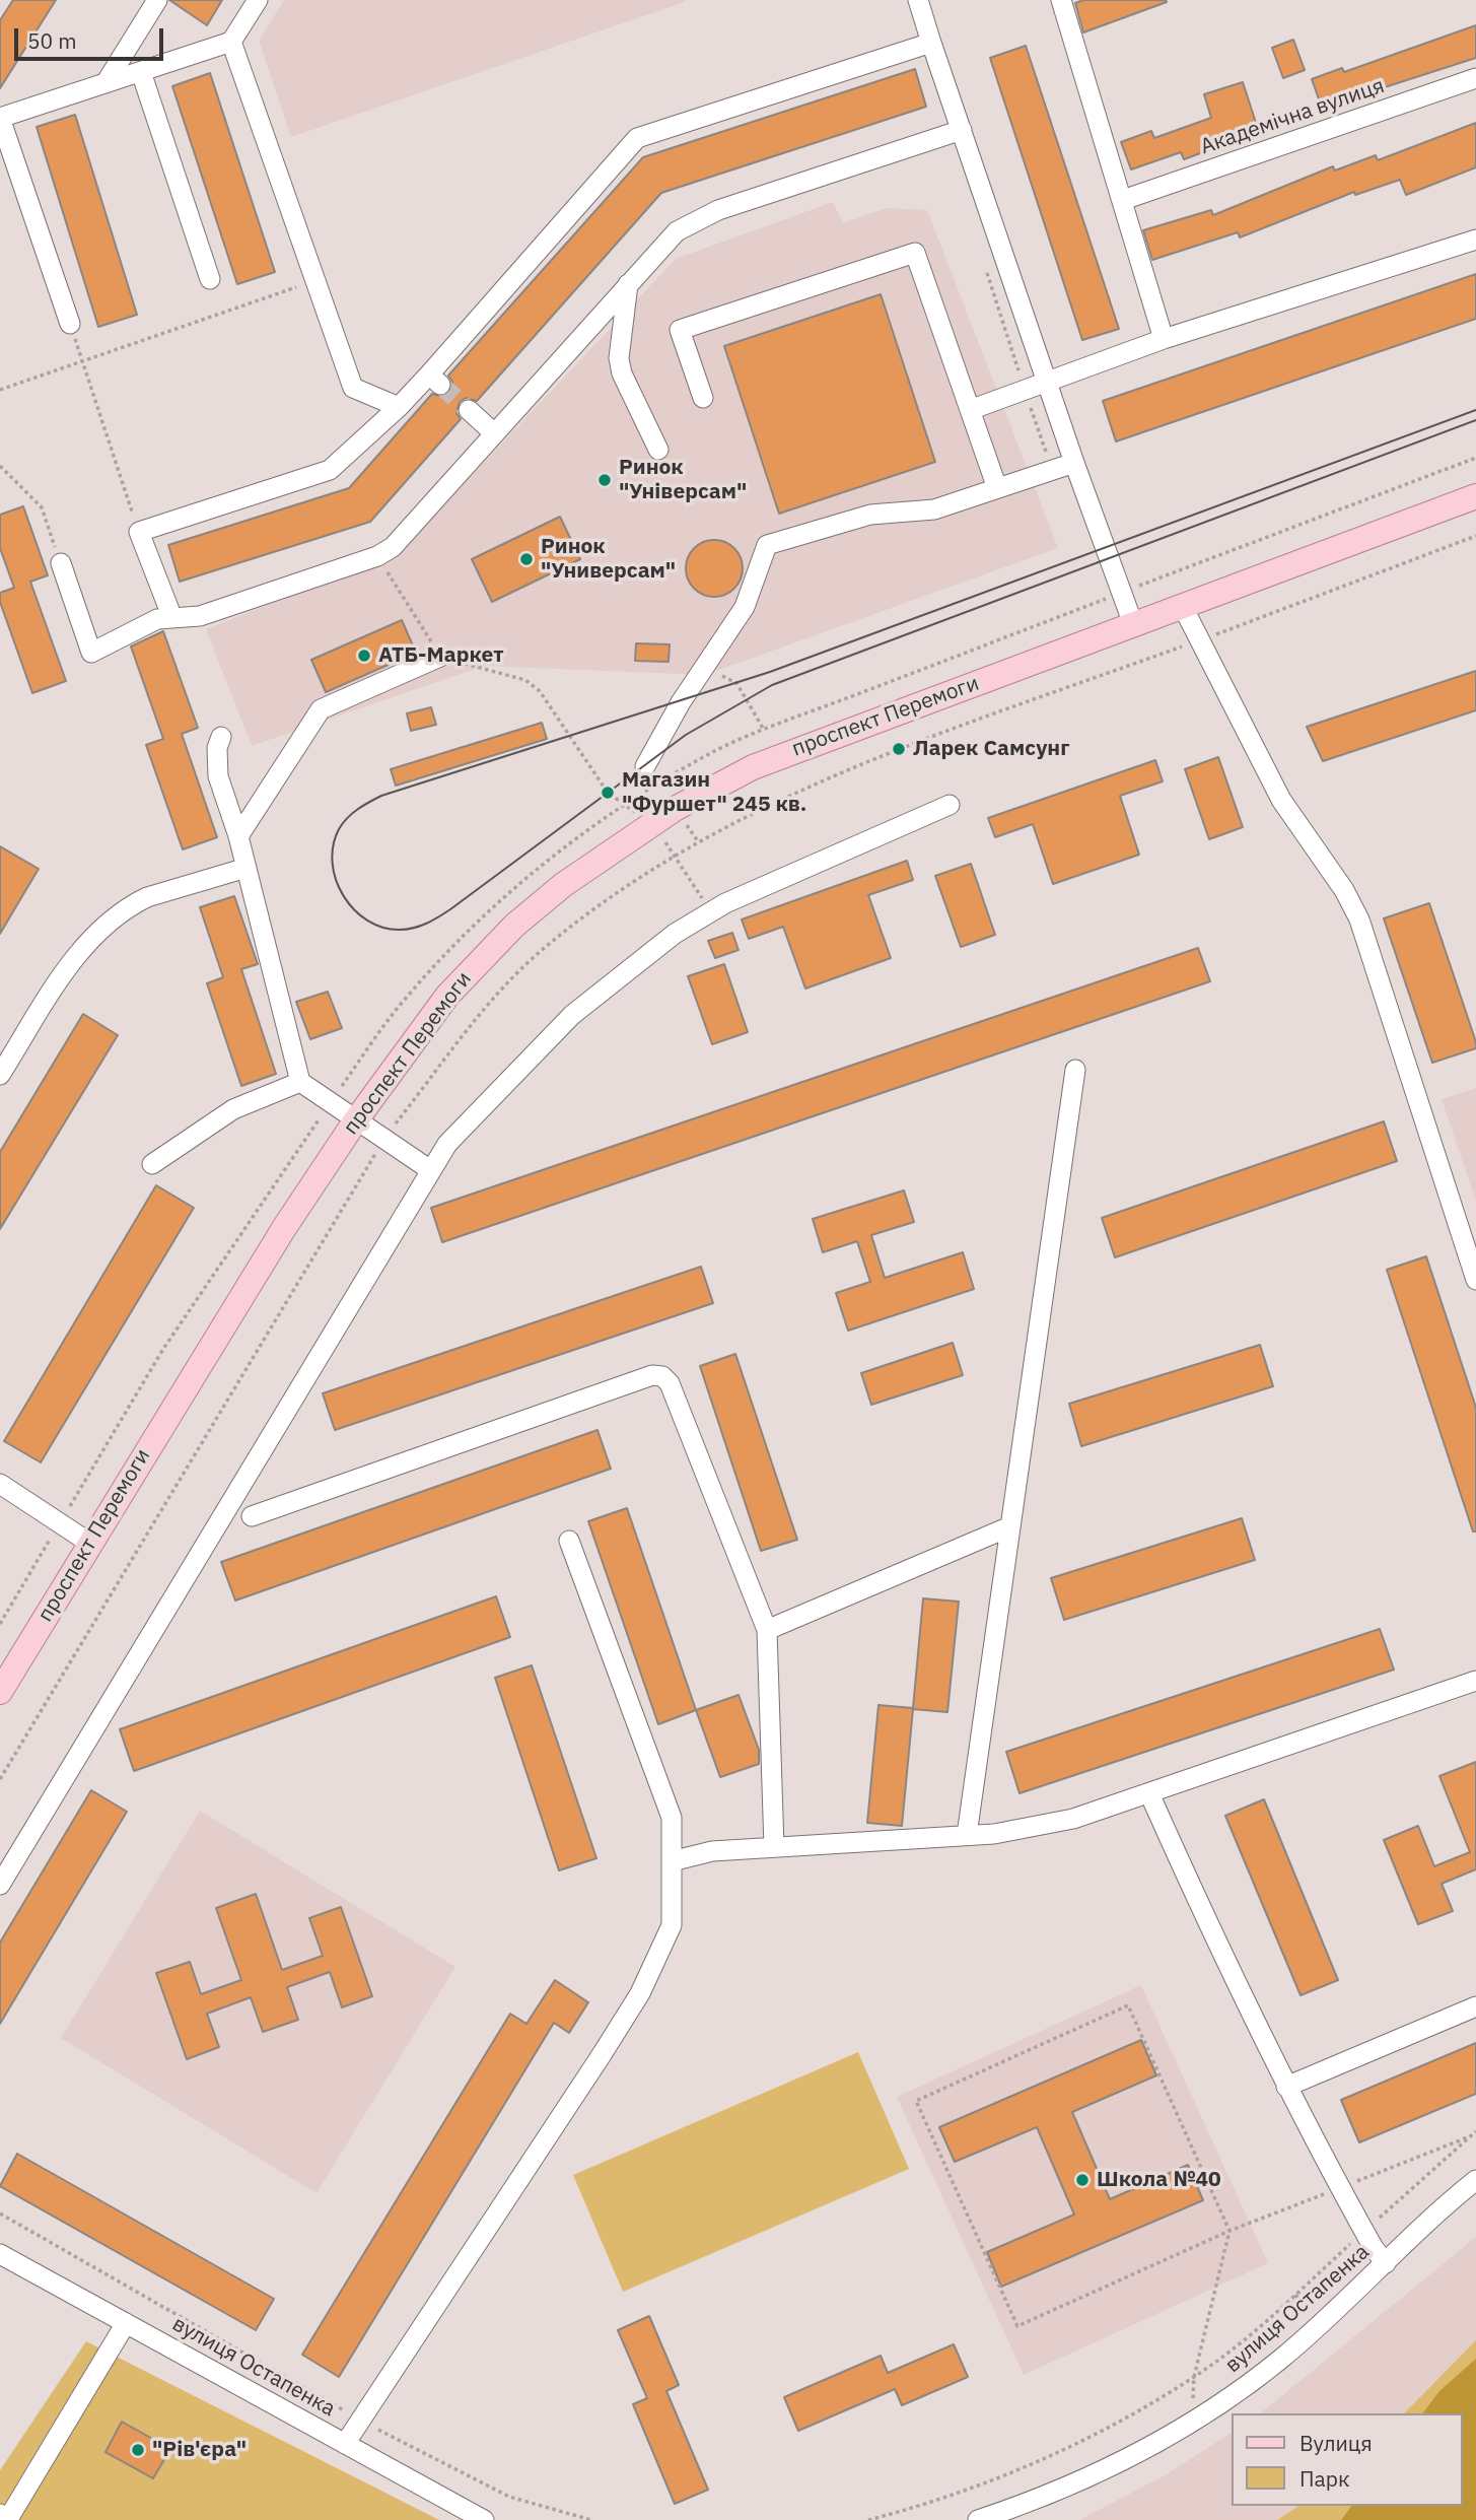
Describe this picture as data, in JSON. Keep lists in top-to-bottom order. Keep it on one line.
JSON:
{"streets":{"main road":["проспект Перемоги"],"street":["Академічна вулиця","вулиця Остапенка"]},"places":["Ринок \"Універсам\"","Ринок \"Универсам\"","АТБ-Маркет","Ларек Самсунг","Магазин \"Фуршет\" 245 кв.","Школа №40","\"Рів'єра\""],"legend":["Вулиця","Парк"],"scale_bar":"50 m"}
